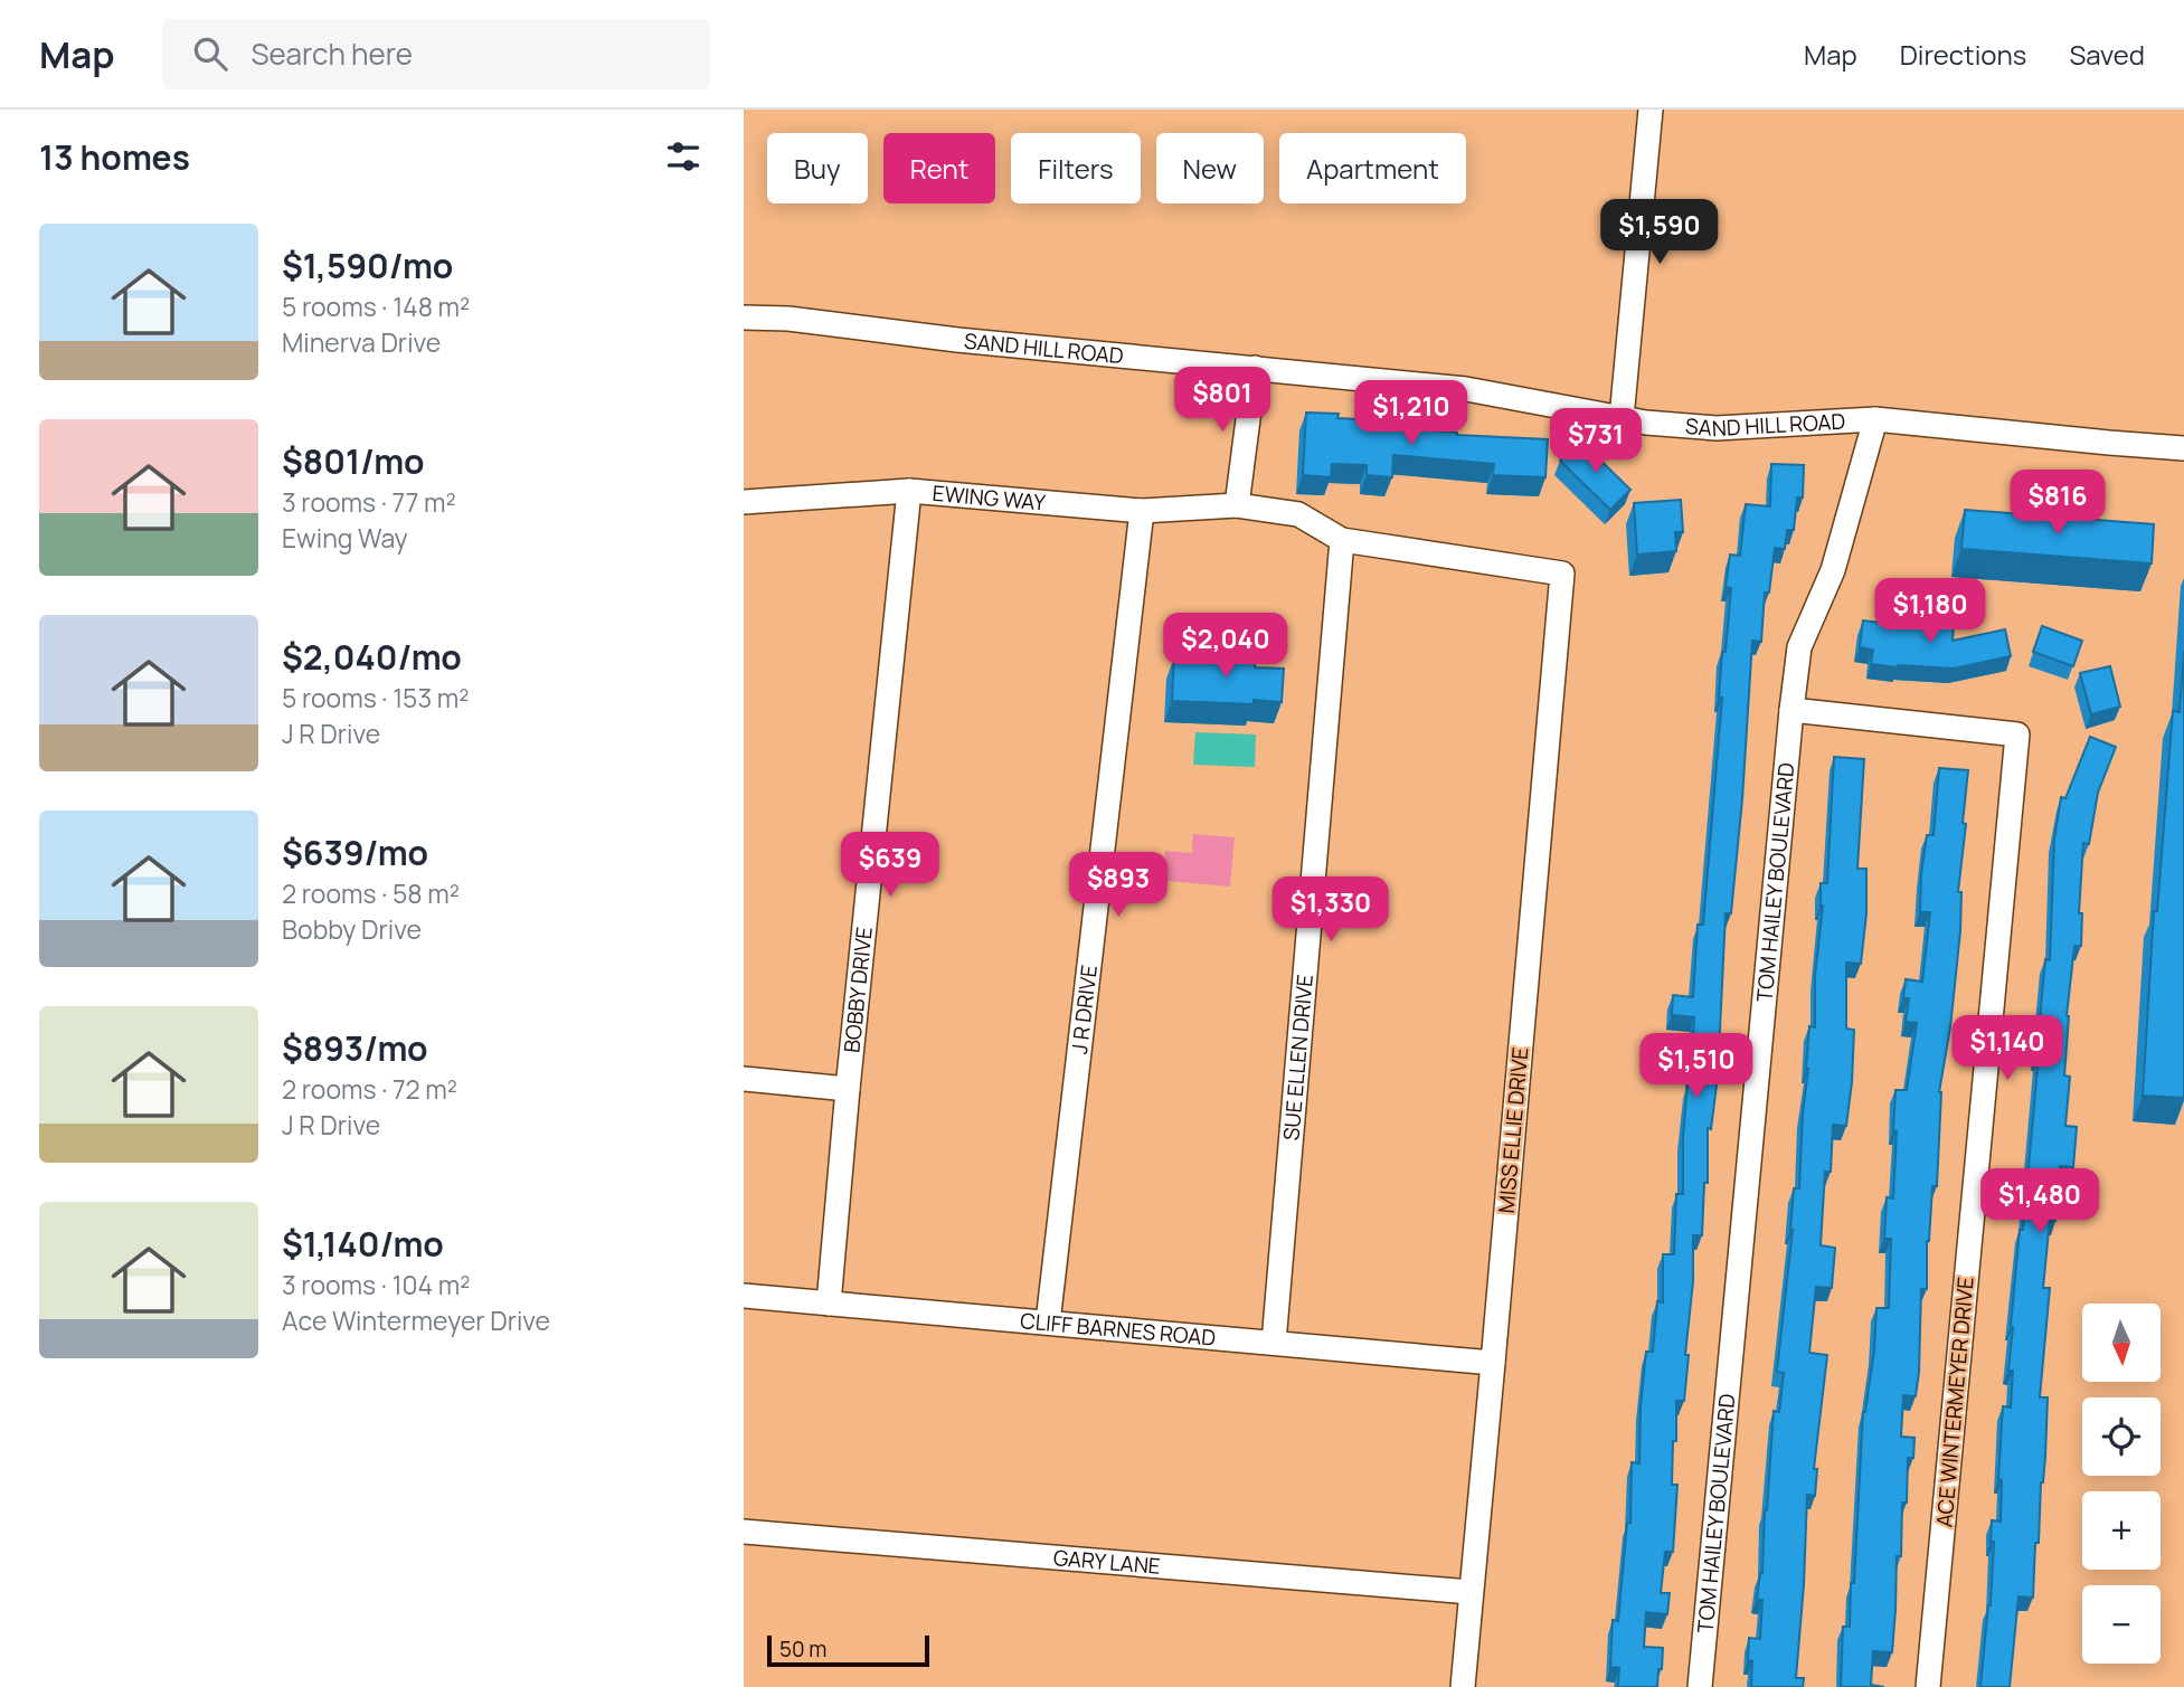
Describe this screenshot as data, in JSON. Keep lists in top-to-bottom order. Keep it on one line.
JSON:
{"streets":{"street":["SAND HILL ROAD","EWING WAY","TOM HAILEY BOULEVARD","BOBBY DRIVE","J R DRIVE","SUE ELLEN DRIVE","MISS ELLIE DRIVE","CLIFF BARNES ROAD","ACE WINTERMEYER DRIVE","GARY LANE"]},"crossings":[["SAND HILL ROAD","TOM HAILEY BOULEVARD"],["EWING WAY","BOBBY DRIVE"],["EWING WAY","J R DRIVE"],["EWING WAY","SUE ELLEN DRIVE"],["EWING WAY","MISS ELLIE DRIVE"],["TOM HAILEY BOULEVARD","ACE WINTERMEYER DRIVE"],["BOBBY DRIVE","CLIFF BARNES ROAD"],["J R DRIVE","CLIFF BARNES ROAD"],["SUE ELLEN DRIVE","CLIFF BARNES ROAD"],["MISS ELLIE DRIVE","CLIFF BARNES ROAD"],["MISS ELLIE DRIVE","GARY LANE"]],"scale_bar":"50 m","north":"bottom","page":{"header":"Map","search":"Search here","nav":["Map","Directions","Saved"],"heading":"13 homes","chip":["Buy","Rent","Filters","New","Apartment"],"price":["$1,590","$801","$1,210","$731","$816","$1,180","$2,040","$639","$893","$1,330","$1,140","$1,510","$1,480"],"list":[{"name":"$1,590/mo","note":"5 rooms · 148 m² · Minerva Drive"},{"name":"$801/mo","note":"3 rooms · 77 m² · Ewing Way"},{"name":"$2,040/mo","note":"5 rooms · 153 m² · J R Drive"},{"name":"$639/mo","note":"2 rooms · 58 m² · Bobby Drive"},{"name":"$893/mo","note":"2 rooms · 72 m² · J R Drive"},{"name":"$1,140/mo","note":"3 rooms · 104 m² · Ace Wintermeyer Drive"}],"map_buttons":["+","−"],"scale":"50 m"}}
